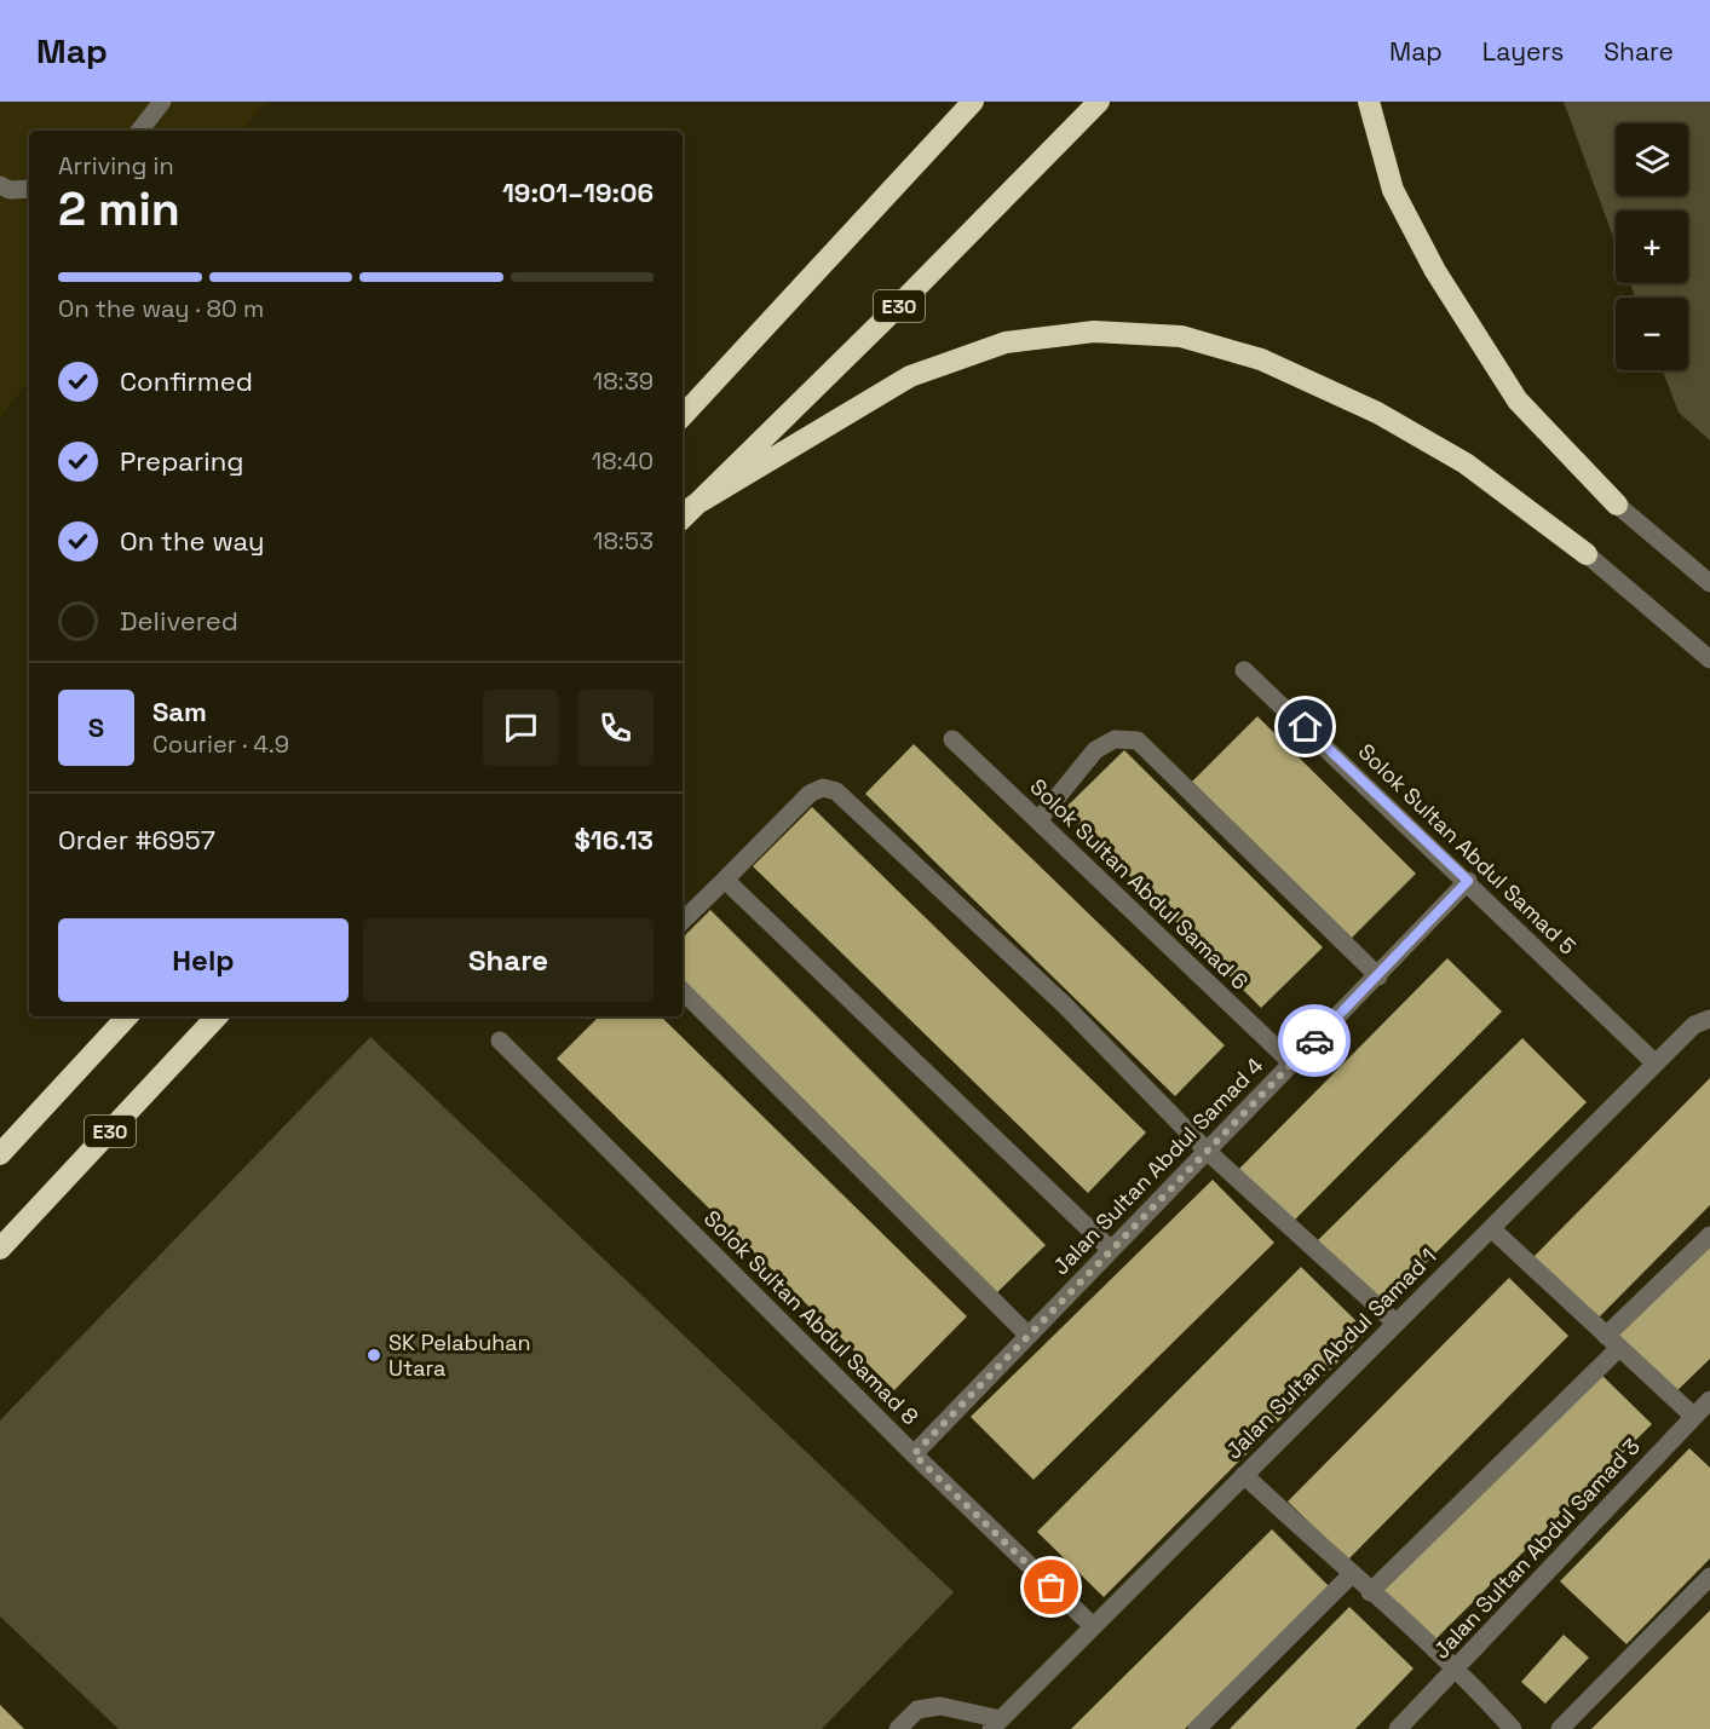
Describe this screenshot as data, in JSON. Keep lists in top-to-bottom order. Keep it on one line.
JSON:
{"streets":{"highway":["E30"],"street":["Solok Sultan Abdul Samad 5","Solok Sultan Abdul Samad 6","Jalan Sultan Abdul Samad 4","Solok Sultan Abdul Samad 8","Jalan Sultan Abdul Samad 1","Jalan Sultan Abdul Samad 3"]},"crossings":[["Solok Sultan Abdul Samad 5","Jalan Sultan Abdul Samad 4"],["Solok Sultan Abdul Samad 5","Jalan Sultan Abdul Samad 1"],["Solok Sultan Abdul Samad 6","Jalan Sultan Abdul Samad 4"],["Jalan Sultan Abdul Samad 4","Solok Sultan Abdul Samad 8"],["Solok Sultan Abdul Samad 8","Jalan Sultan Abdul Samad 1"]],"places":["SK Pelabuhan Utara"],"page":{"header":"Map","nav":["Map","Layers","Share"],"map_buttons":["+","−"],"heading":["2 min","Arriving in","19:01–19:06"],"panel":["Sam","Courier · 4.9","Order #6957","$16.13"],"bar":"On the way · 80 m","list":[["Confirmed","18:39"],["Preparing","18:40"],["On the way","18:53"],"Delivered"],"round":"S","buttons":["Help","Share"]}}
